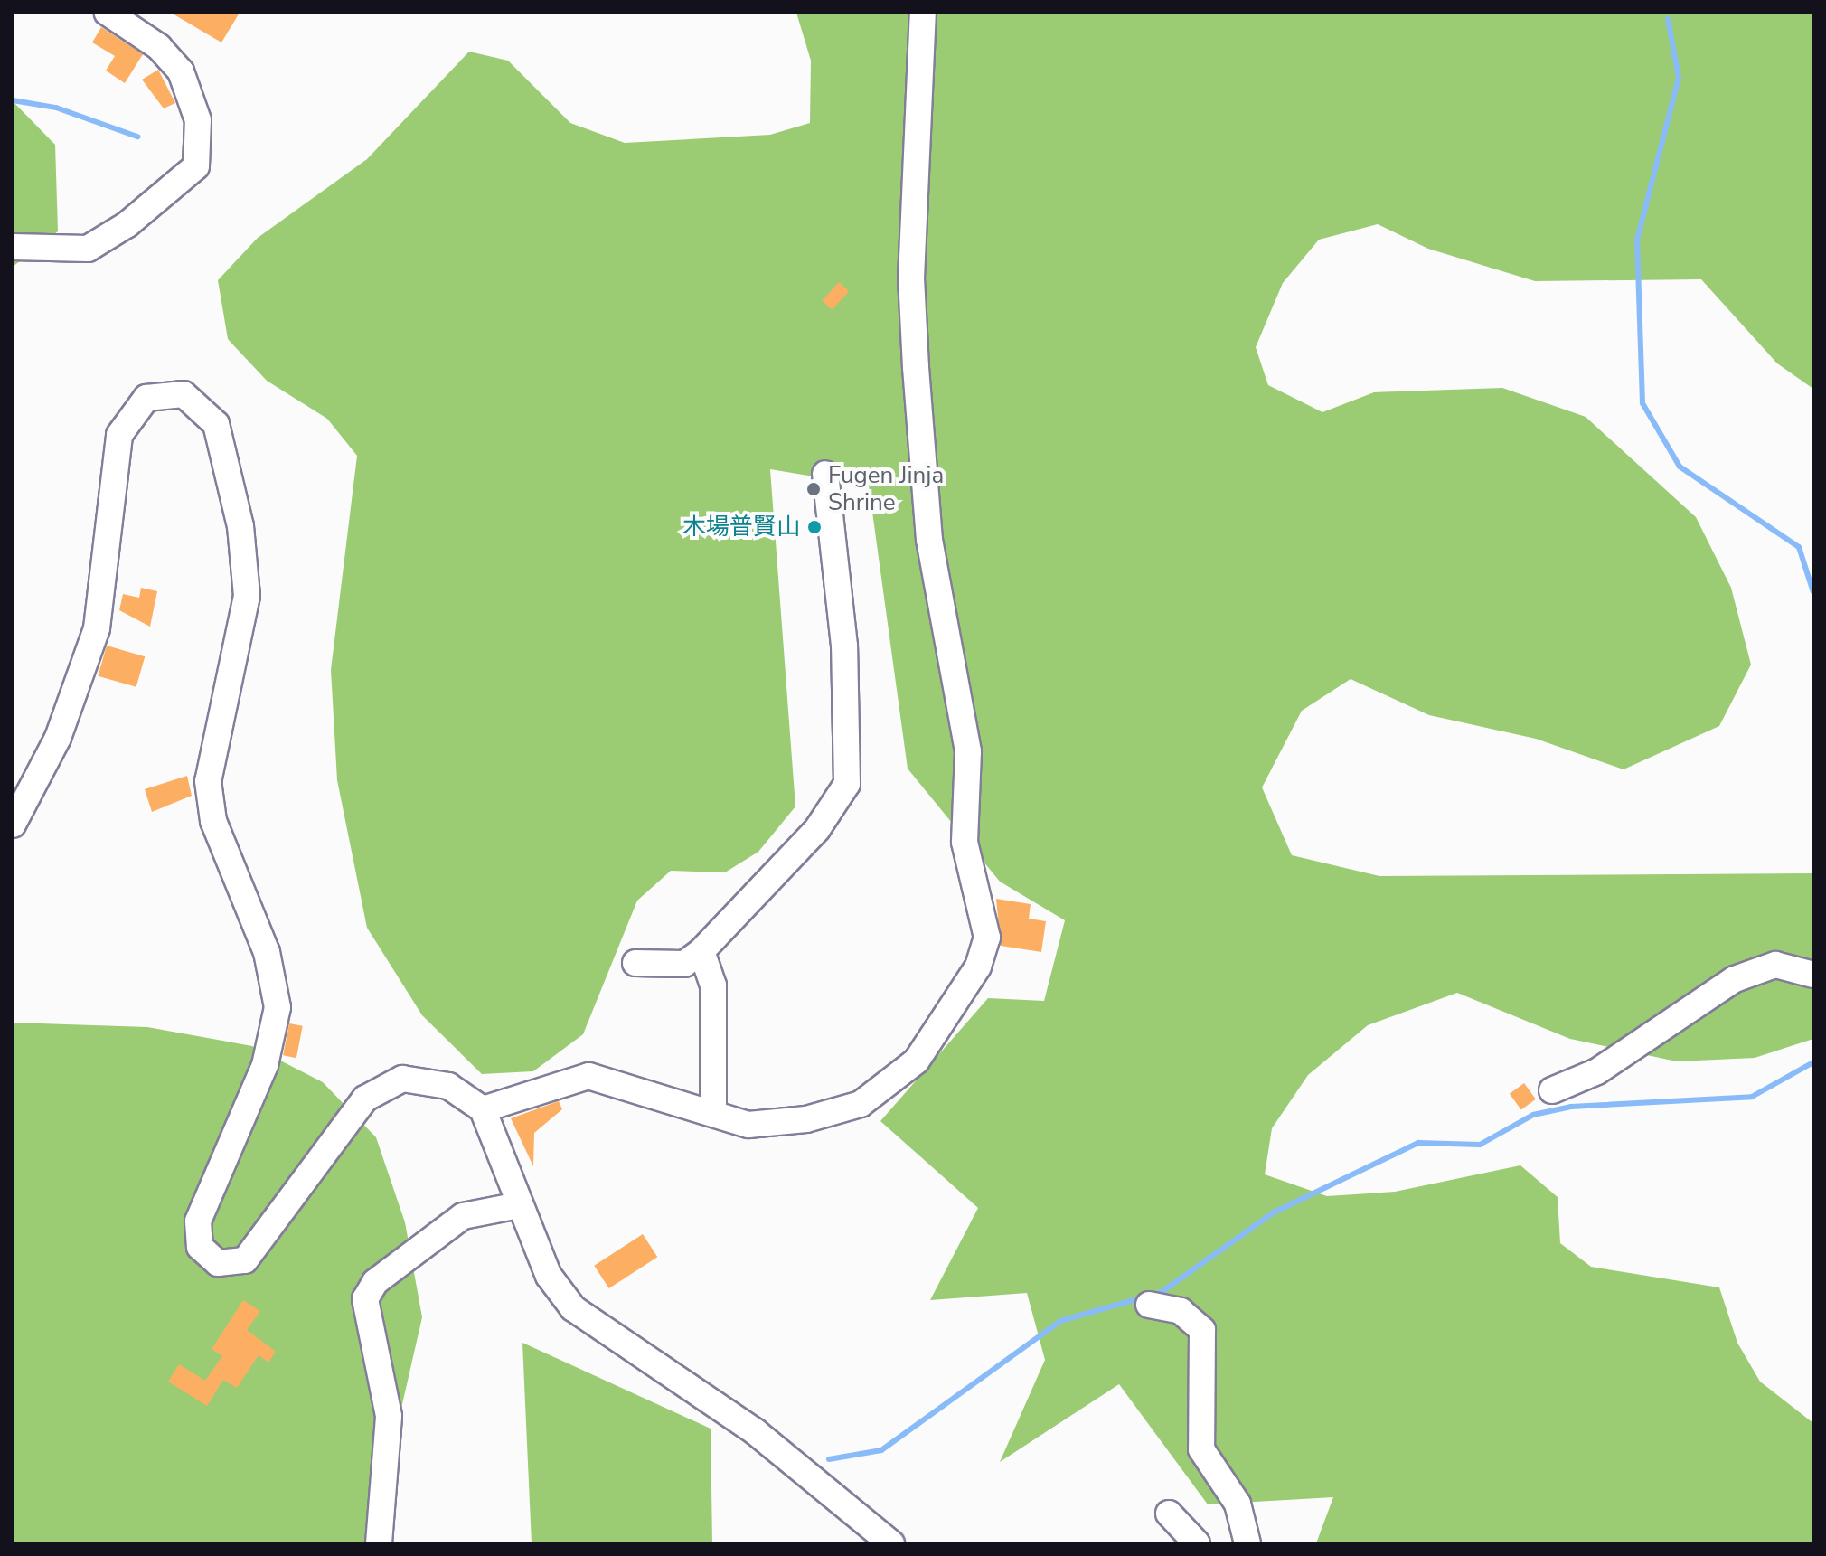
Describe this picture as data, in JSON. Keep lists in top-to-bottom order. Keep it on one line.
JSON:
{"places":["Fugen Jinja Shrine","木場普賢山"]}
